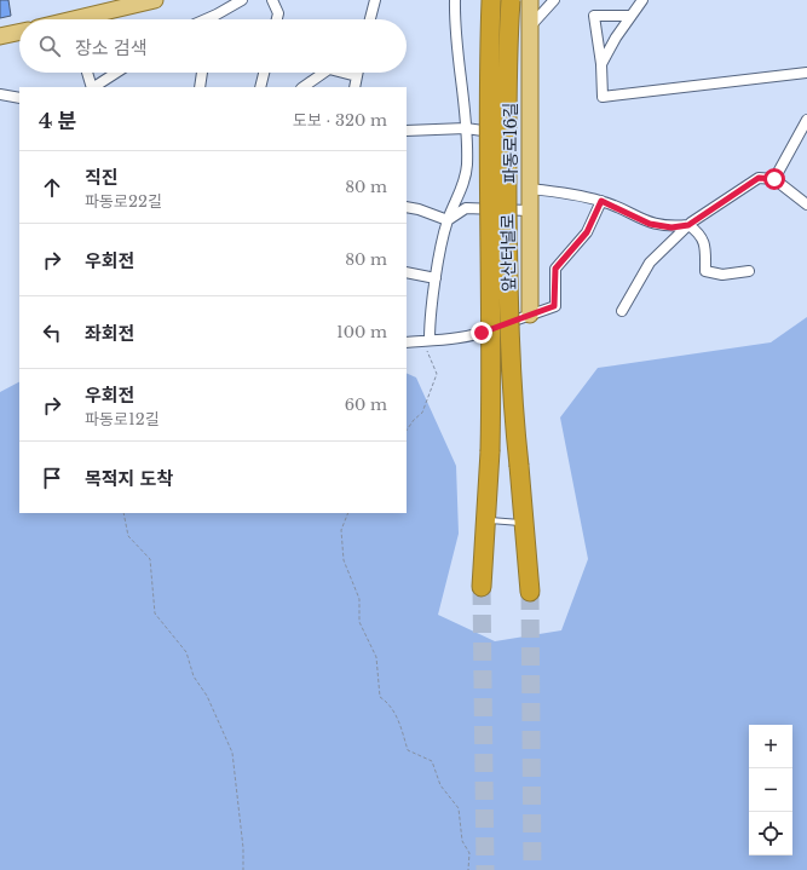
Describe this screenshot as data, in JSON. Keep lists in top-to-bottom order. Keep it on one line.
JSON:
{"streets":{"highway":["앞산터널로"],"main road":["파동로16길"]},"page":{"search":"장소 검색","heading":["4 분","도보 · 320 m"],"list":[["직진","파동로22길","80 m"],["우회전","80 m"],["좌회전","100 m"],["우회전","파동로12길","60 m"],"목적지 도착"],"map_buttons":["+","−"]}}
